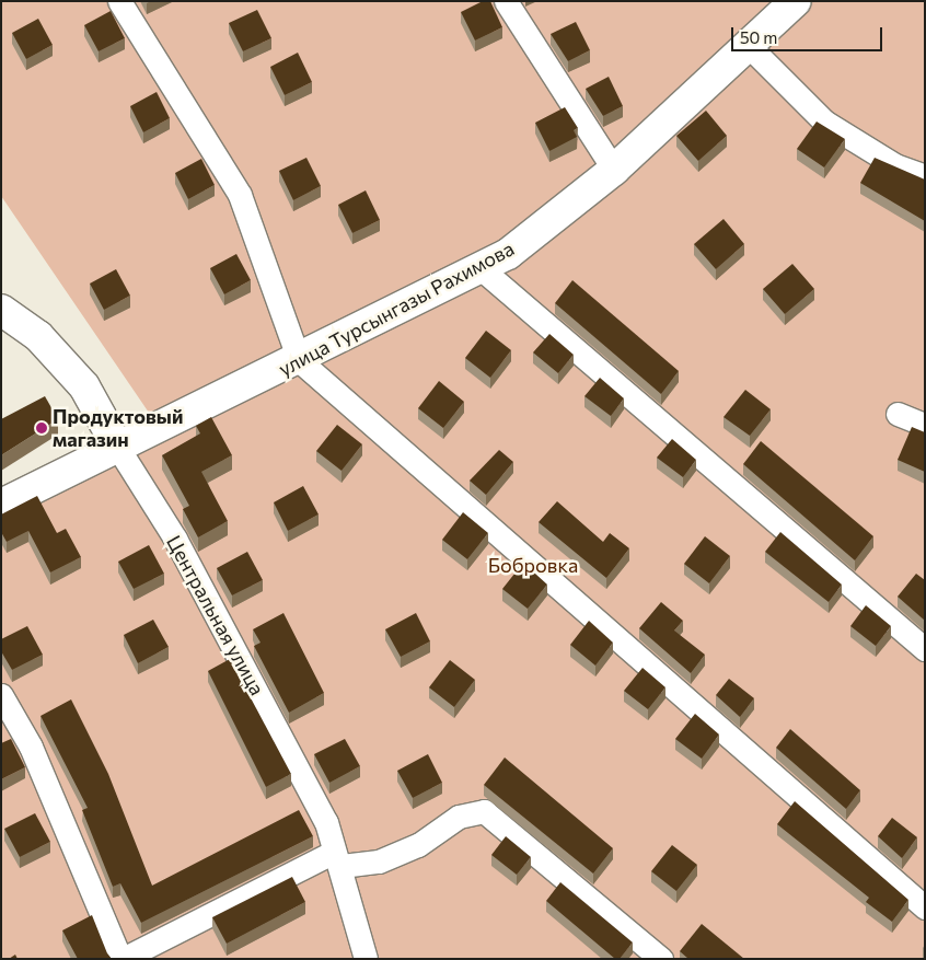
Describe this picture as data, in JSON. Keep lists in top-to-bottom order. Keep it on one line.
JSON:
{"streets":{"street":["улица Турсынгазы Рахимова","Центральная улица"]},"crossings":[["улица Турсынгазы Рахимова","Центральная улица"]],"parks":["Бобровка"],"places":["Продуктовый магазин"],"scale_bar":"50 m"}
